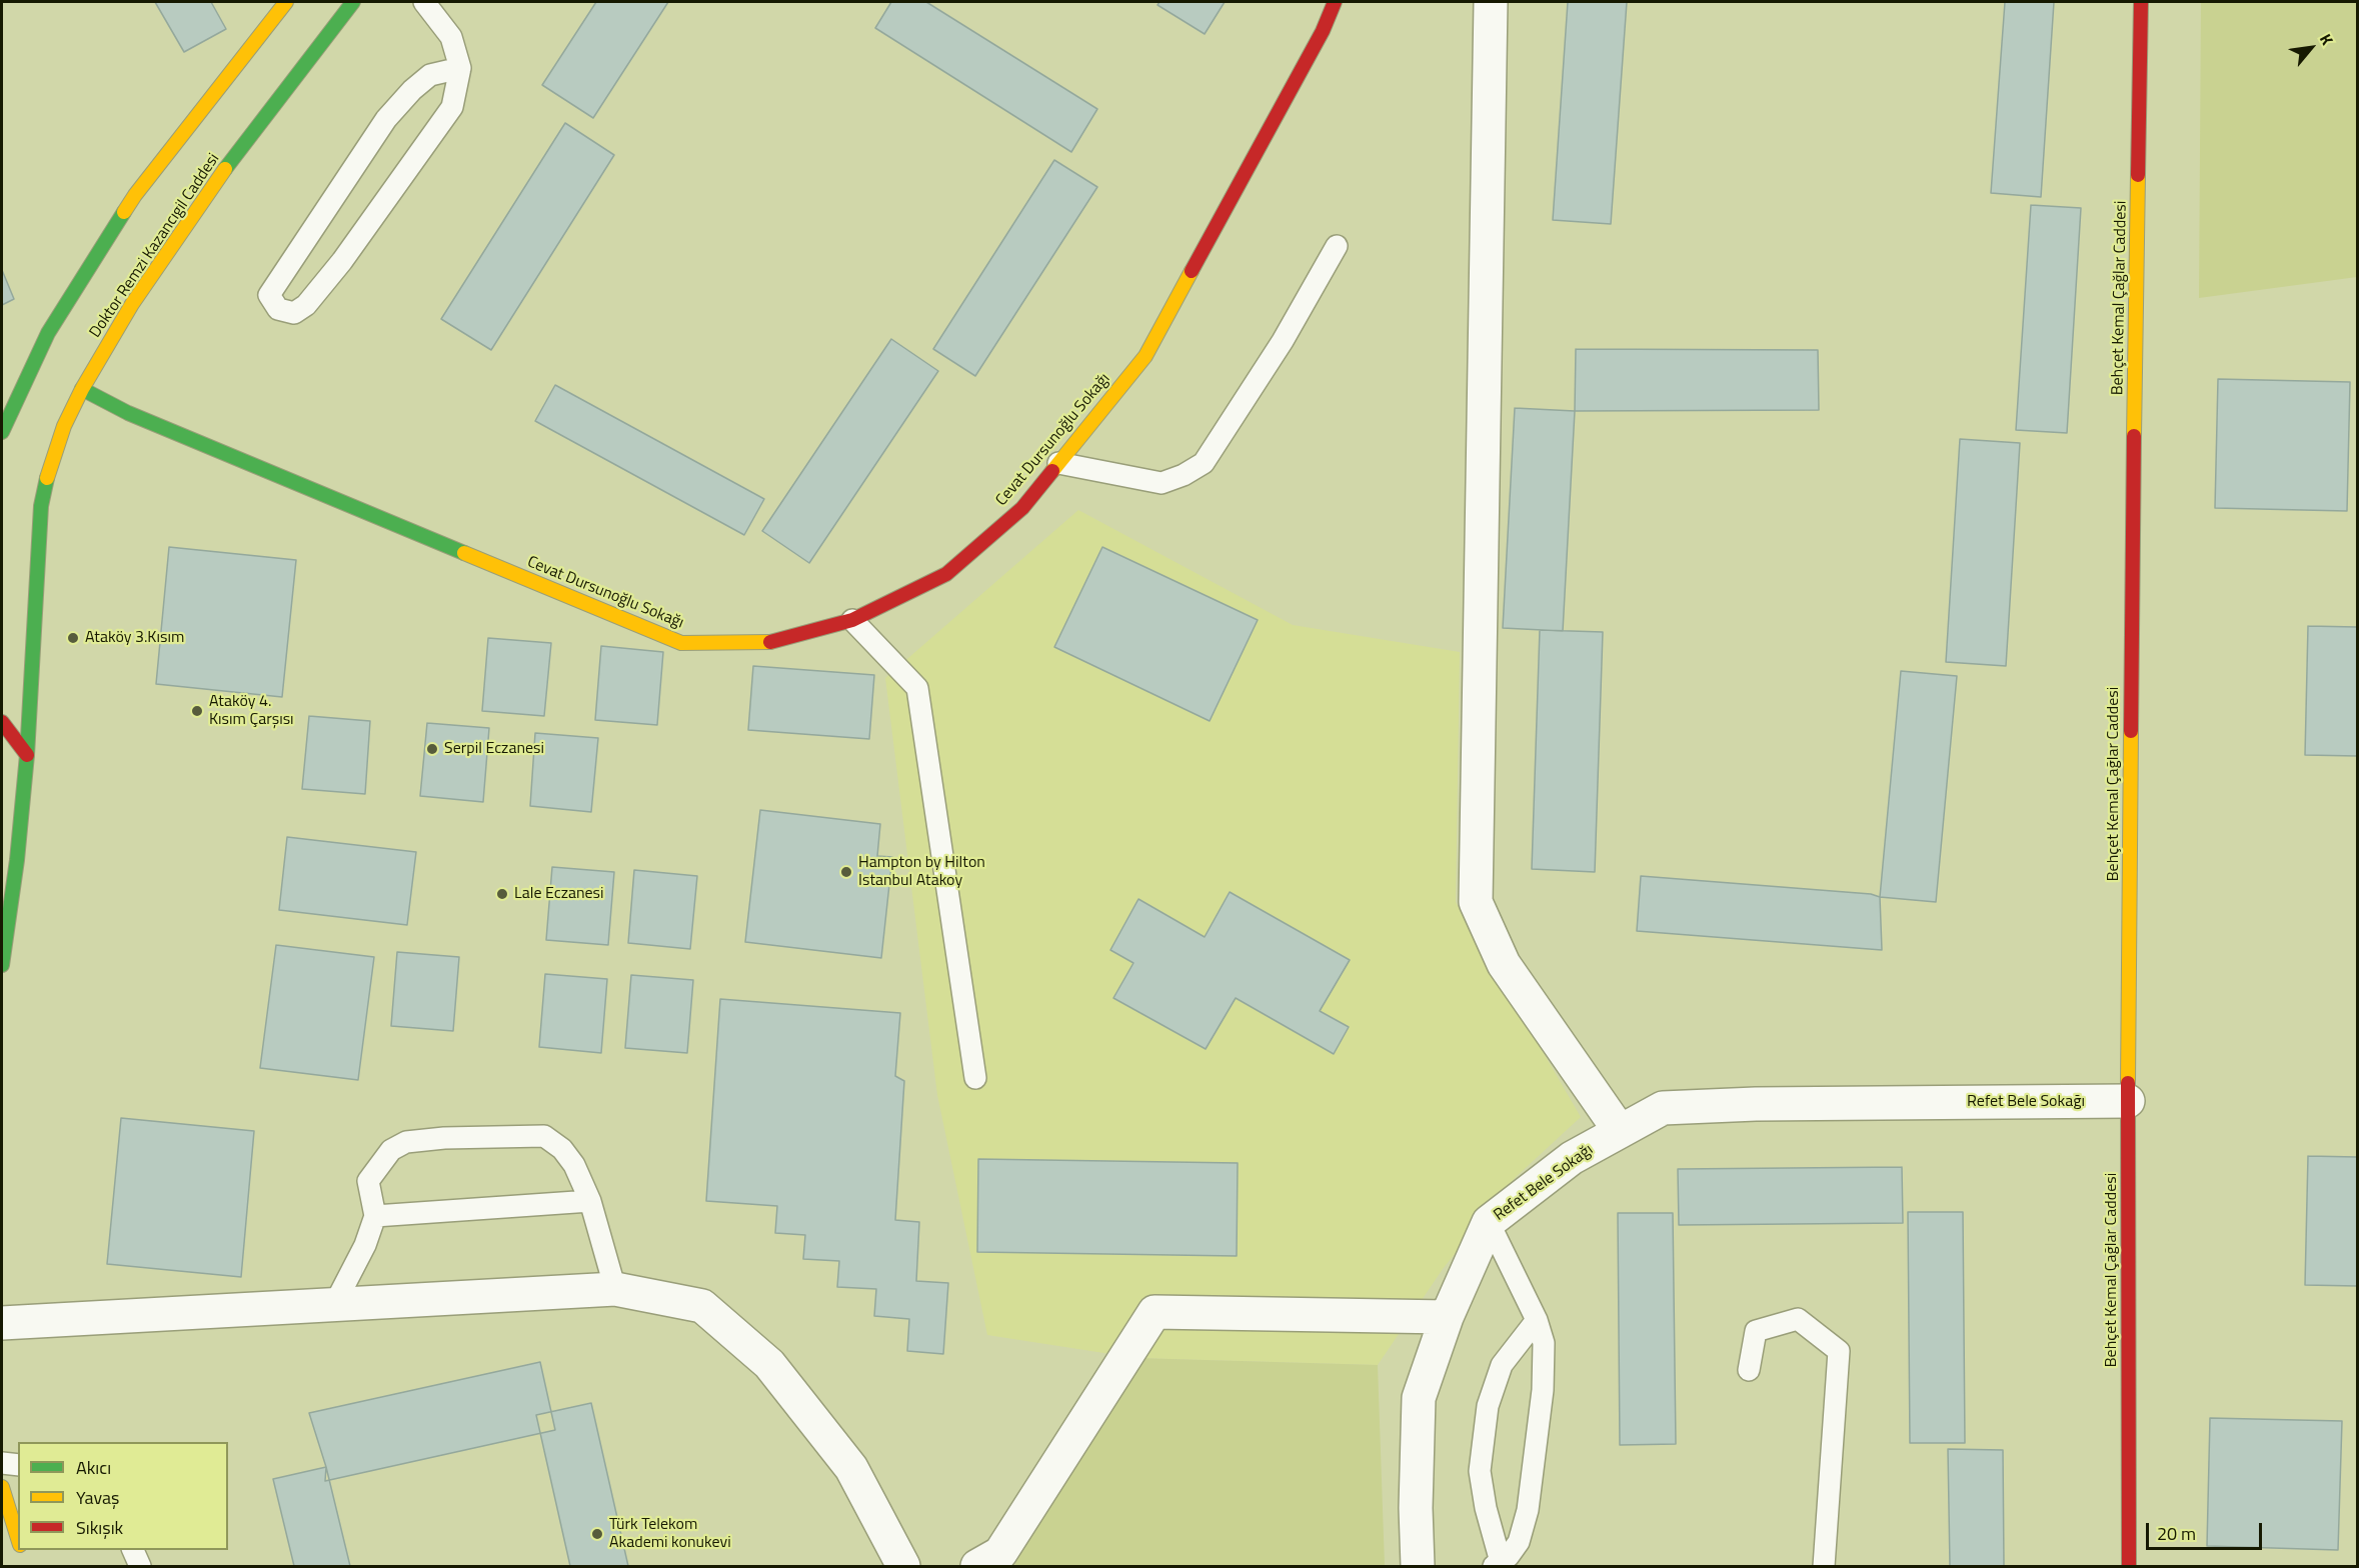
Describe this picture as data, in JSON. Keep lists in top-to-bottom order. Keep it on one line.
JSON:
{"streets":{"main road":["Doktor Remzi Kazancıgil Caddesi","Behçet Kemal Çağlar Caddesi","Cevat Dursunoğlu Sokağı"],"street":["Refet Bele Sokağı"]},"crossings":[["Doktor Remzi Kazancıgil Caddesi","Cevat Dursunoğlu Sokağı"],["Behçet Kemal Çağlar Caddesi","Refet Bele Sokağı"]],"places":["Ataköy 3.Kısım","Ataköy 4. Kısım Çarşısı","Serpil Eczanesi","Hampton by Hilton Istanbul Atakoy","Lale Eczanesi","Türk Telekom Akademi konukevi"],"legend":["Akıcı","Yavaş","Sıkışık"],"scale_bar":"20 m","north":"top right"}
